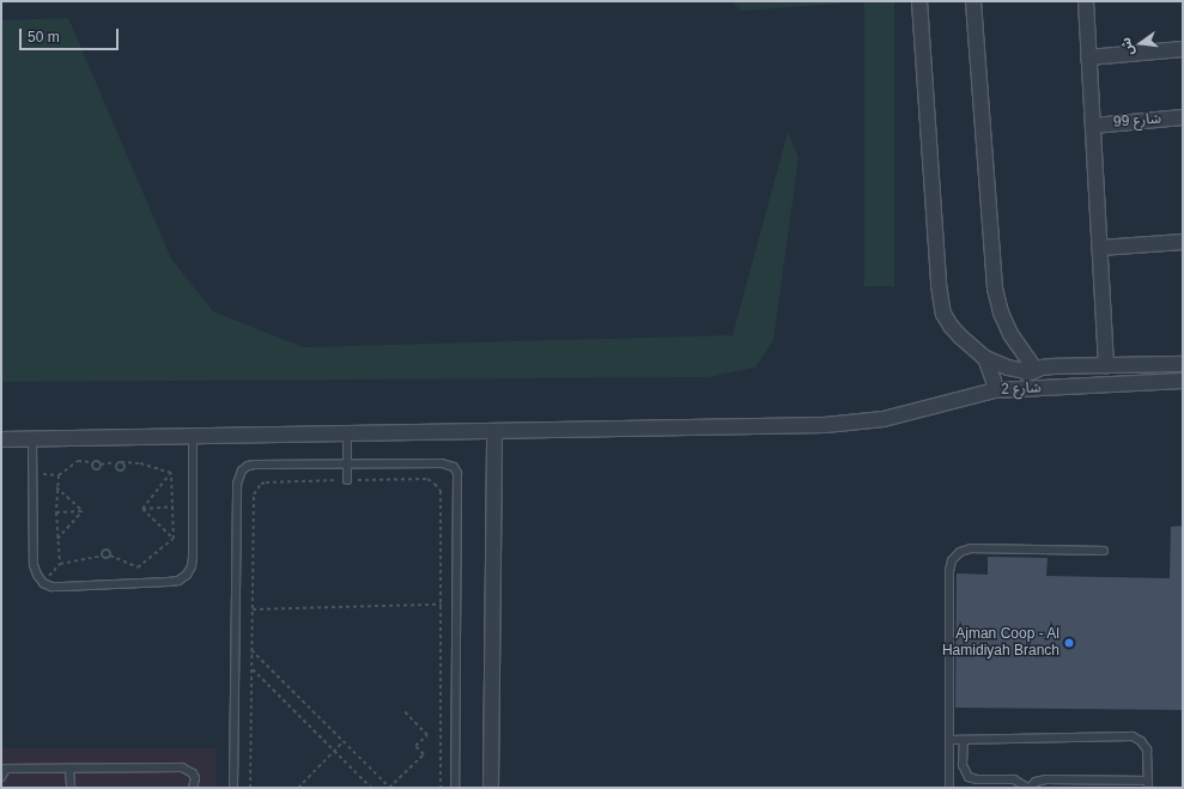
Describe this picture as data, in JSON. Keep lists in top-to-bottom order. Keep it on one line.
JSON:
{"streets":{"street":["شارع 99","شارع 2"]},"places":["Ajman Coop - Al Hamidiyah Branch"],"scale_bar":"50 m","north":"left"}
